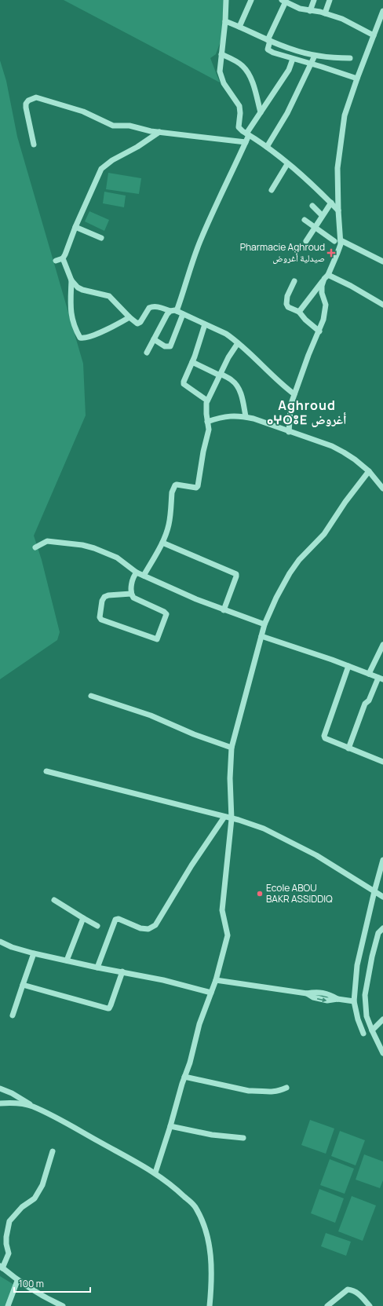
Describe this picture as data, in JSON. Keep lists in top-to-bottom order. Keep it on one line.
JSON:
{"districts":["Aghroud ⴰⵖⵔⵓⴹ أغروض"],"places":{"health":["Pharmacie Aghroud صيدلية أغروض"],"other":["Ecole ABOU BAKR ASSIDDIQ"]},"scale_bar":"100 m"}
